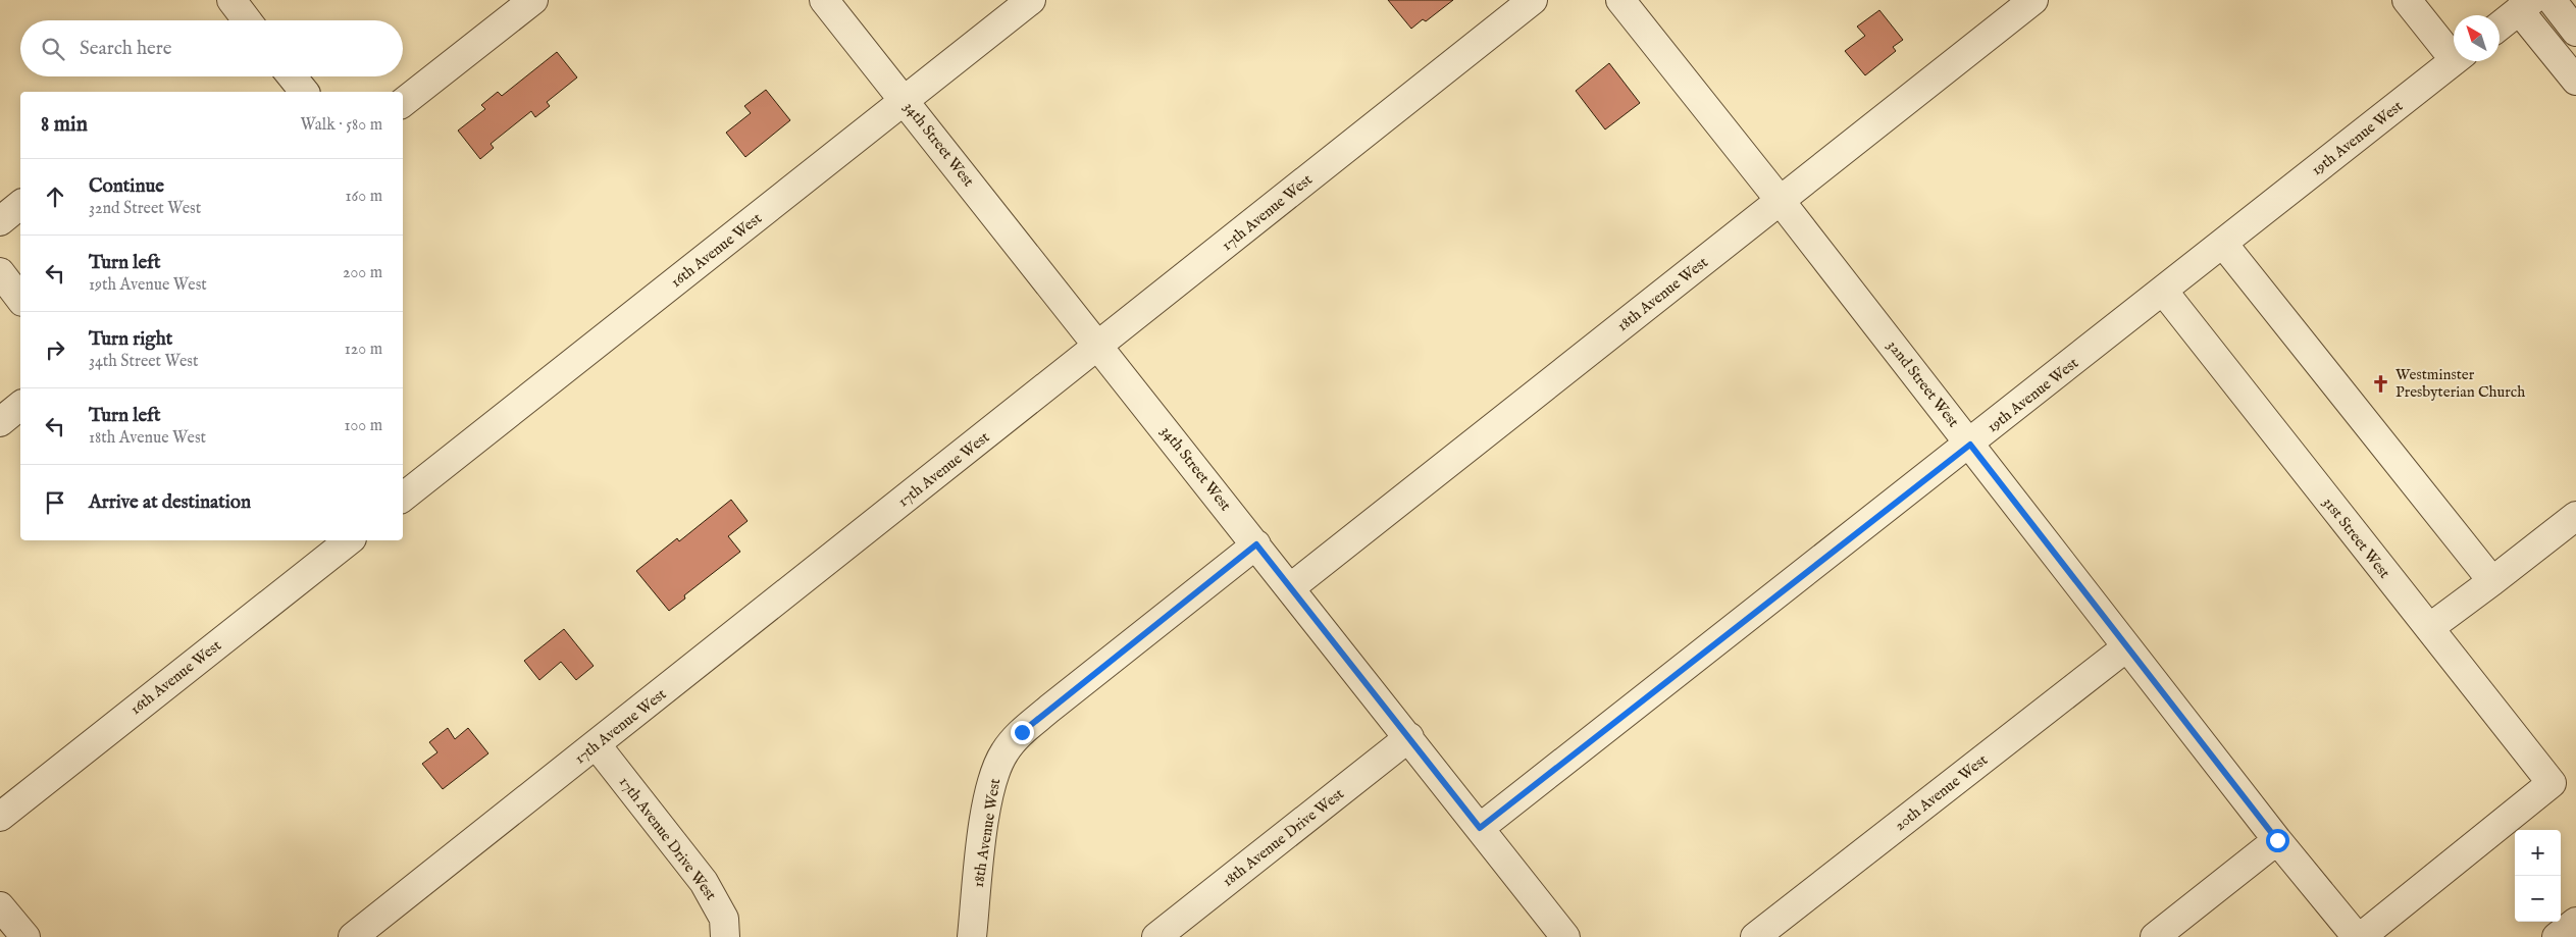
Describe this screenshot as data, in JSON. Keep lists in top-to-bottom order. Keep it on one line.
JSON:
{"streets":{"street":["19th Avenue West","34th Street West","17th Avenue West","16th Avenue West","18th Avenue West","32nd Street West","31st Street West","20th Avenue West","18th Avenue Drive West","17th Avenue Drive West"]},"crossings":[["19th Avenue West","34th Street West"],["19th Avenue West","32nd Street West"],["19th Avenue West","31st Street West"],["34th Street West","17th Avenue West"],["34th Street West","16th Avenue West"],["34th Street West","18th Avenue West"],["34th Street West","18th Avenue Drive West"],["17th Avenue West","17th Avenue Drive West"],["18th Avenue West","32nd Street West"],["32nd Street West","31st Street West"],["32nd Street West","20th Avenue West"]],"places":{"church":["Westminster Presbyterian Church"]},"north":"top left","page":{"search":"Search here","heading":["8 min","Walk · 580 m"],"list":[["Continue","32nd Street West","160 m"],["Turn left","19th Avenue West","200 m"],["Turn right","34th Street West","120 m"],["Turn left","18th Avenue West","100 m"],"Arrive at destination"],"map_buttons":["+","−"]}}
